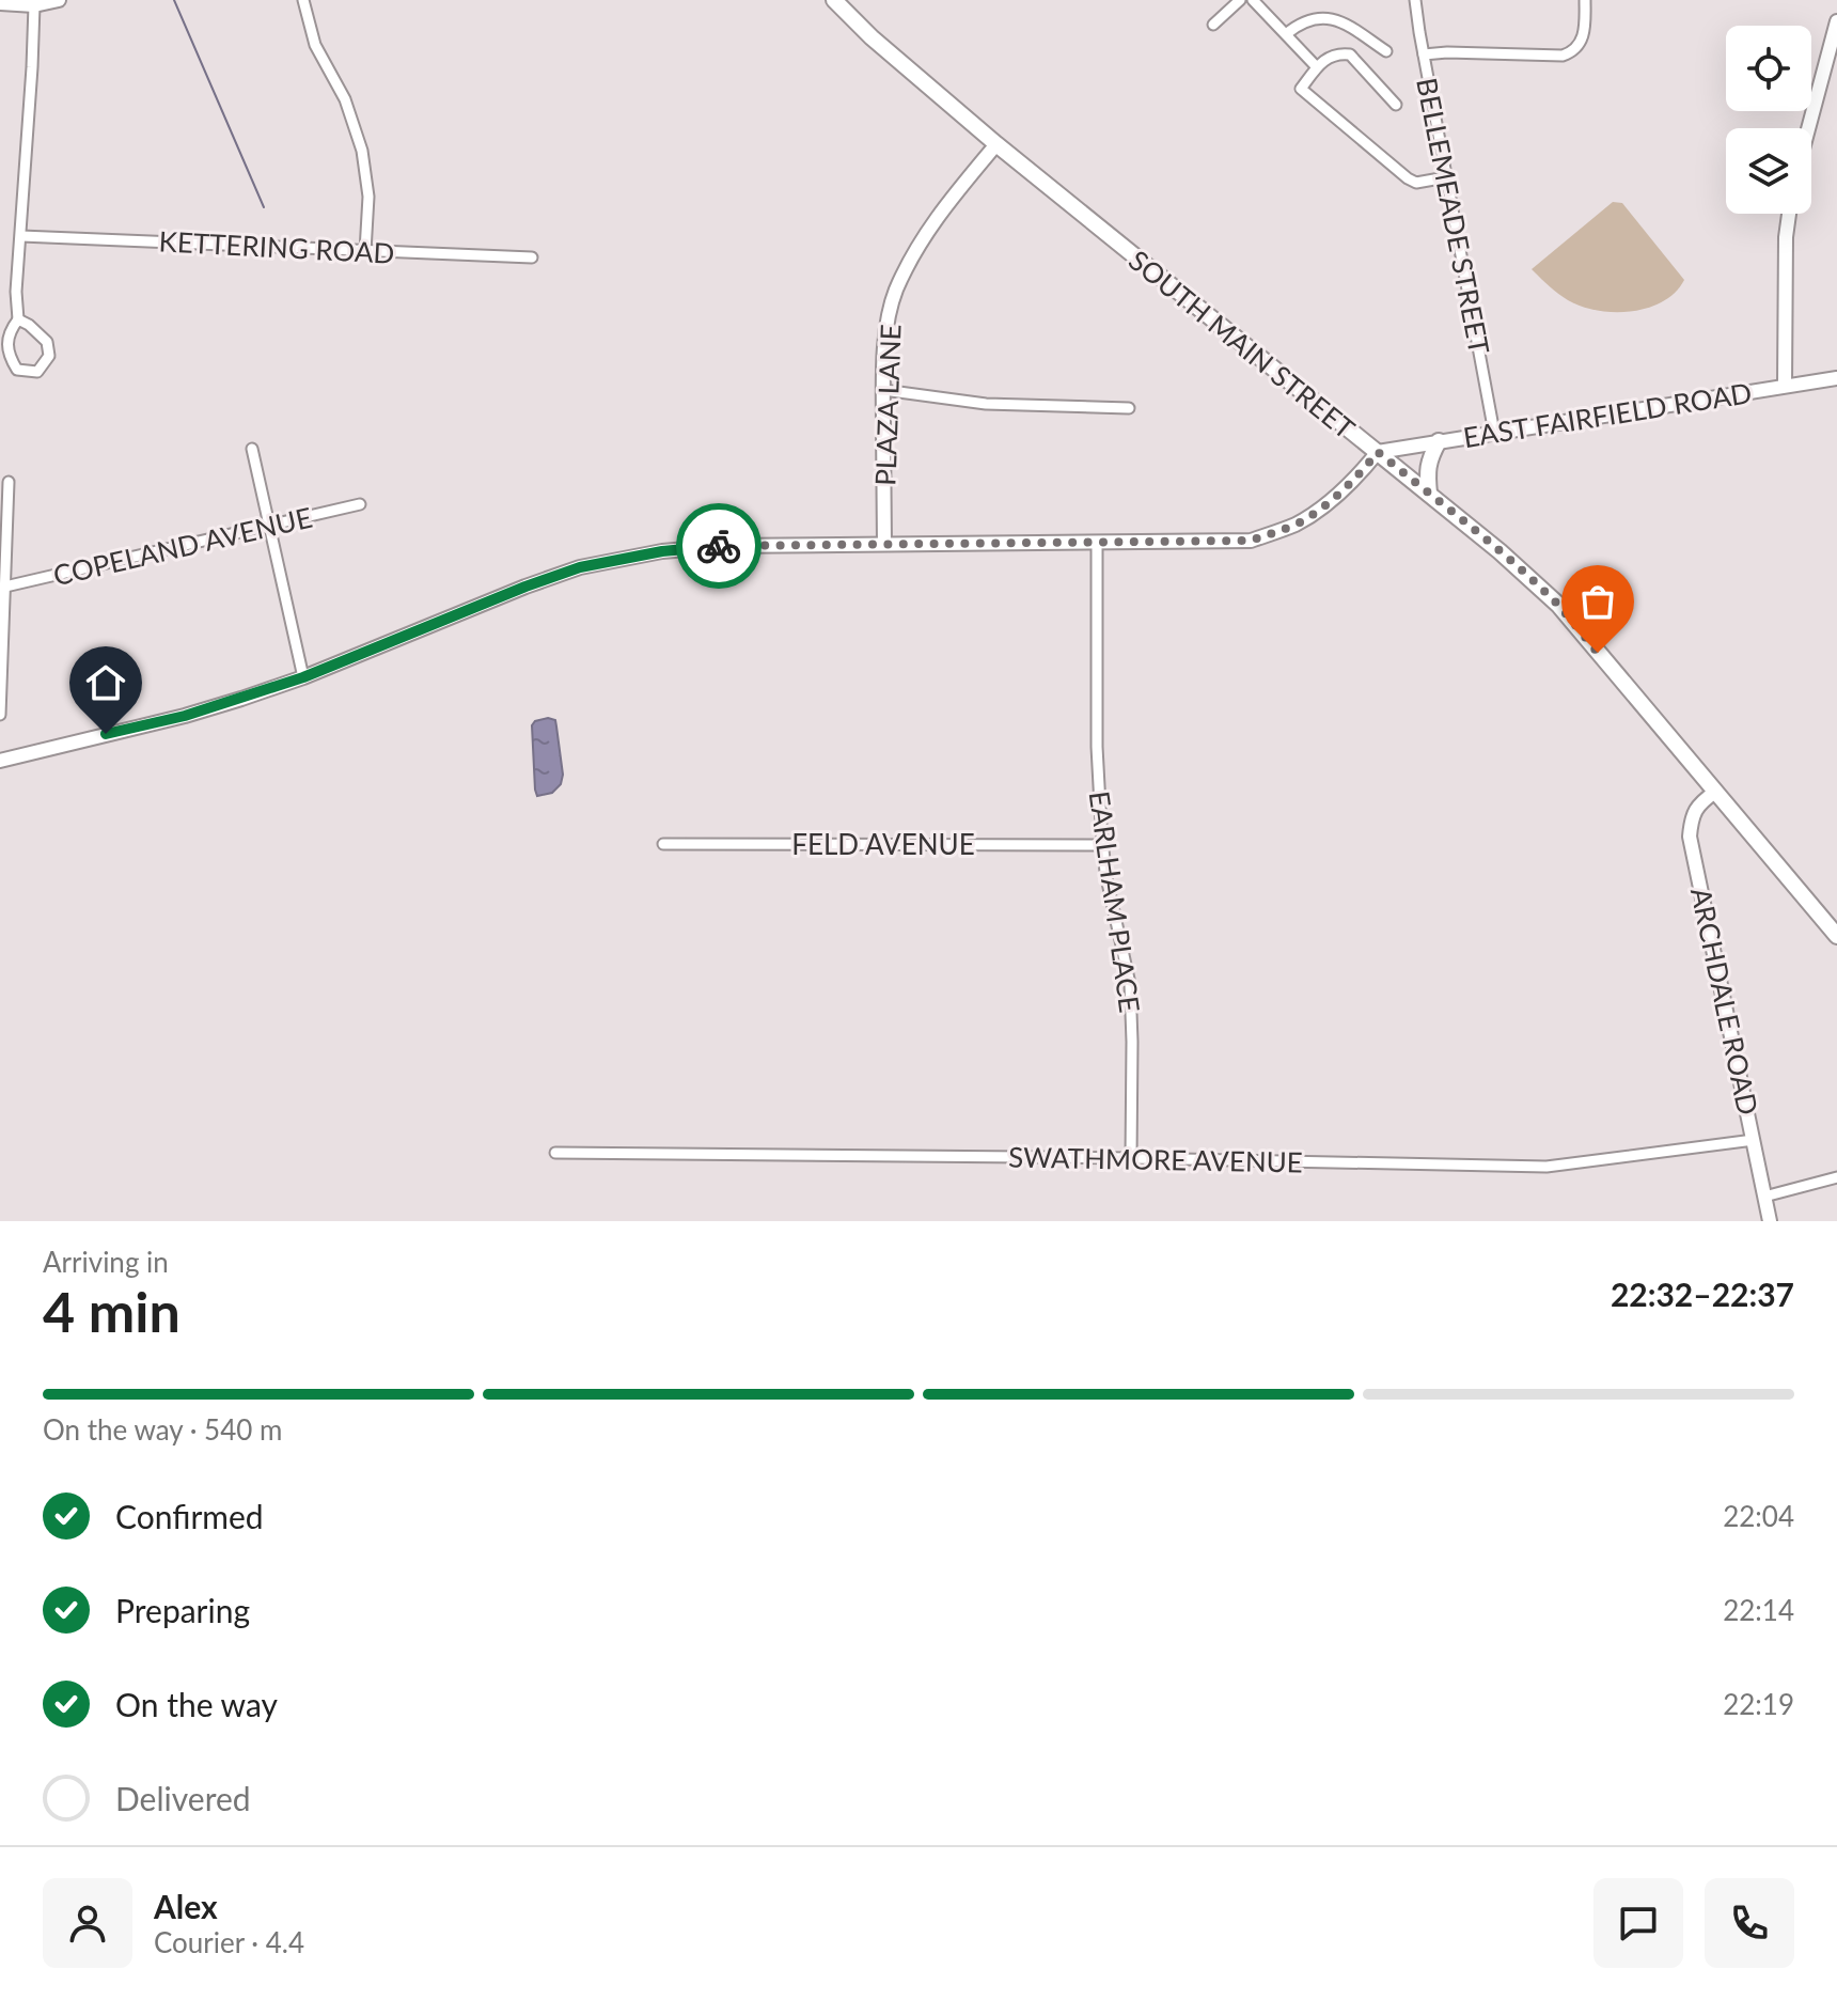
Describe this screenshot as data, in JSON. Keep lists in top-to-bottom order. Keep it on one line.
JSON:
{"streets":{"main road":["SOUTH MAIN STREET","PLAZA LANE","EAST FAIRFIELD ROAD","ARCHDALE ROAD"],"street":["BELLEMEADE STREET","KETTERING ROAD","COPELAND AVENUE","FELD AVENUE","EARLHAM PLACE","SWATHMORE AVENUE"]},"crossings":[["BELLEMEADE STREET","EAST FAIRFIELD ROAD"],["SOUTH MAIN STREET","PLAZA LANE"],["SOUTH MAIN STREET","EAST FAIRFIELD ROAD"],["SOUTH MAIN STREET","ARCHDALE ROAD"],["FELD AVENUE","EARLHAM PLACE"],["EARLHAM PLACE","SWATHMORE AVENUE"],["ARCHDALE ROAD","SWATHMORE AVENUE"]],"page":{"heading":["4 min","Arriving in","22:32–22:37"],"panel":["Alex","Courier · 4.4"],"bar":"On the way · 540 m","list":[["Confirmed","22:04"],["Preparing","22:14"],["On the way","22:19"],"Delivered"]}}
